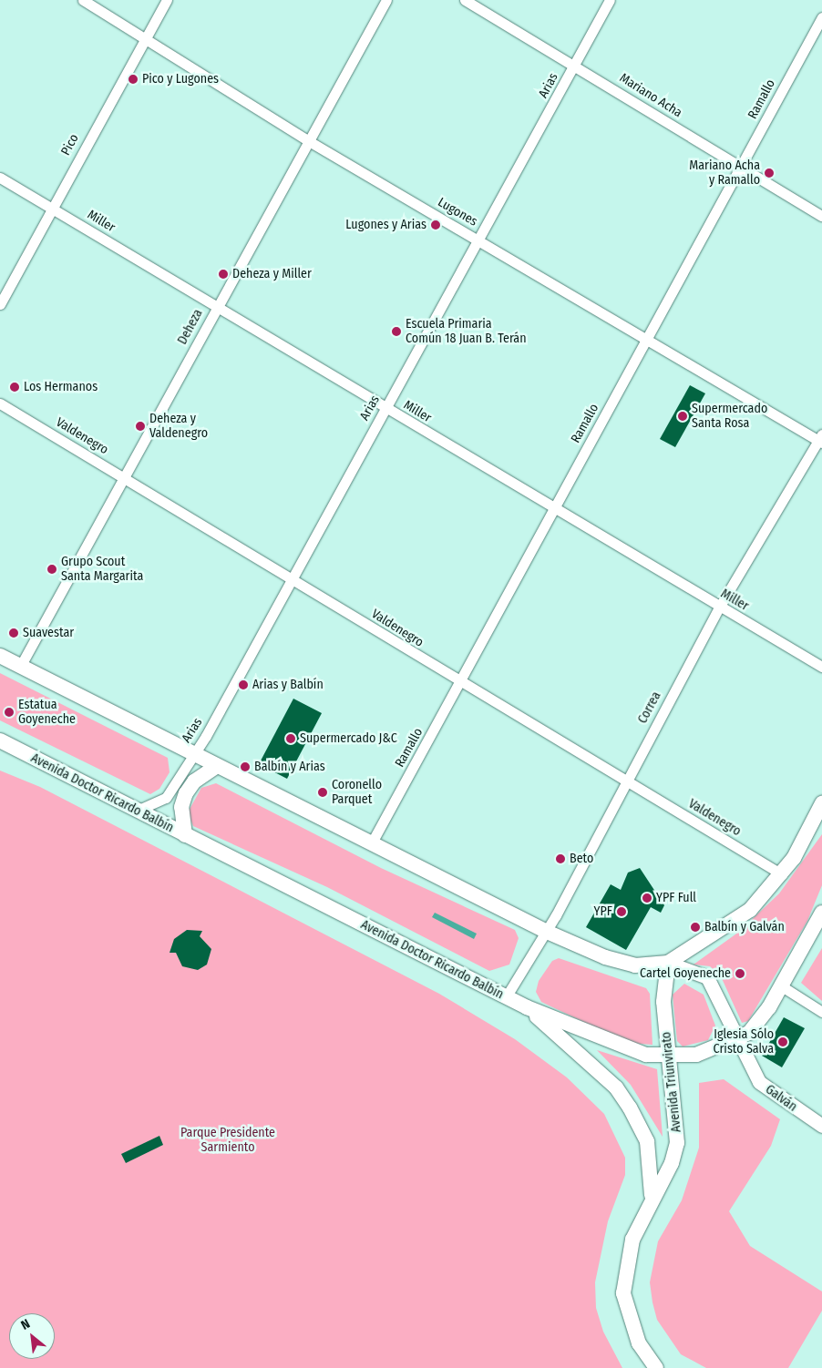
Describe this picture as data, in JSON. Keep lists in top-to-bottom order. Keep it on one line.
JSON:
{"streets":{"main road":["Avenida Doctor Ricardo Balbín","Avenida Triunvirato"],"street":["Arias","Mariano Acha","Ramallo","Pico","Lugones","Miller","Deheza","Valdenegro","Correa","Galván"]},"crossings":[["Arias","Mariano Acha"],["Arias","Lugones"],["Arias","Miller"],["Arias","Valdenegro"],["Arias","Avenida Doctor Ricardo Balbín"],["Mariano Acha","Ramallo"],["Ramallo","Lugones"],["Ramallo","Miller"],["Ramallo","Valdenegro"],["Pico","Lugones"],["Pico","Miller"],["Lugones","Deheza"],["Lugones","Correa"],["Miller","Deheza"],["Miller","Correa"],["Deheza","Valdenegro"],["Valdenegro","Correa"],["Correa","Avenida Doctor Ricardo Balbín"],["Avenida Doctor Ricardo Balbín","Avenida Triunvirato"],["Avenida Doctor Ricardo Balbín","Galván"],["Avenida Triunvirato","Galván"]],"parks":["Parque Presidente Sarmiento"],"places":["Pico y Lugones","Mariano Acha y Ramallo","Lugones y Arias","Deheza y Miller","Escuela Primaria Común 18 Juan B. Terán","Los Hermanos","Supermercado Santa Rosa","Deheza y Valdenegro","Grupo Scout Santa Margarita","Suavestar","Arias y Balbín","Estatua Goyeneche","Supermercado J&C","Balbín y Arias","Coronello Parquet","Beto","YPF Full","YPF","Balbín y Galván","Cartel Goyeneche","Iglesia Sólo Cristo Salva"],"north":"top left"}
